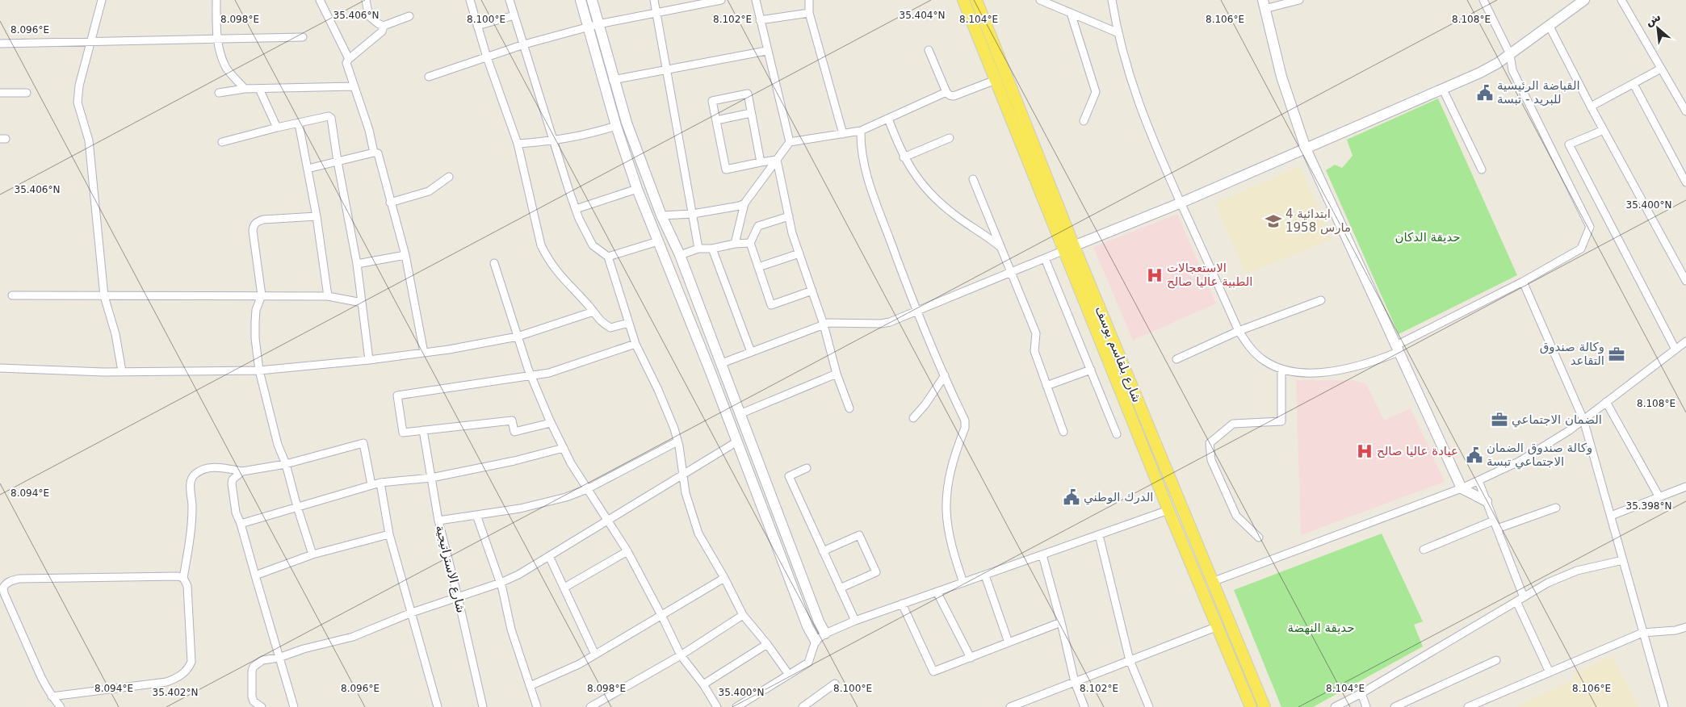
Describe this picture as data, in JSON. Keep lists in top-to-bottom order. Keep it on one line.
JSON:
{"streets":{"main road":["شارع بلقاسم يوسف"],"street":["شارع الاستراتيجية"]},"parks":["حديقة الدكان","حديقة النهضة"],"places":{"public building":["القباضة الرئيسية للبريد - تبسة","وكالة صندوق الضمان الاجتماعي تبسة","الدرك الوطني"],"school or university":["ابتدائية 4 مارس 1958"],"hospital":["الاستعجالات الطبية عاليا صالح","عيادة عاليا صالح"],"office":["وكالة صندوق التقاعد","الضمان الاجتماعي"]},"north":"top left","coordinates":["35.406°N","35.404°N","8.098°E","8.100°E","8.102°E","8.104°E","8.106°E","8.108°E","8.096°E","35.400°N","8.094°E","35.398°N","35.402°N"]}
